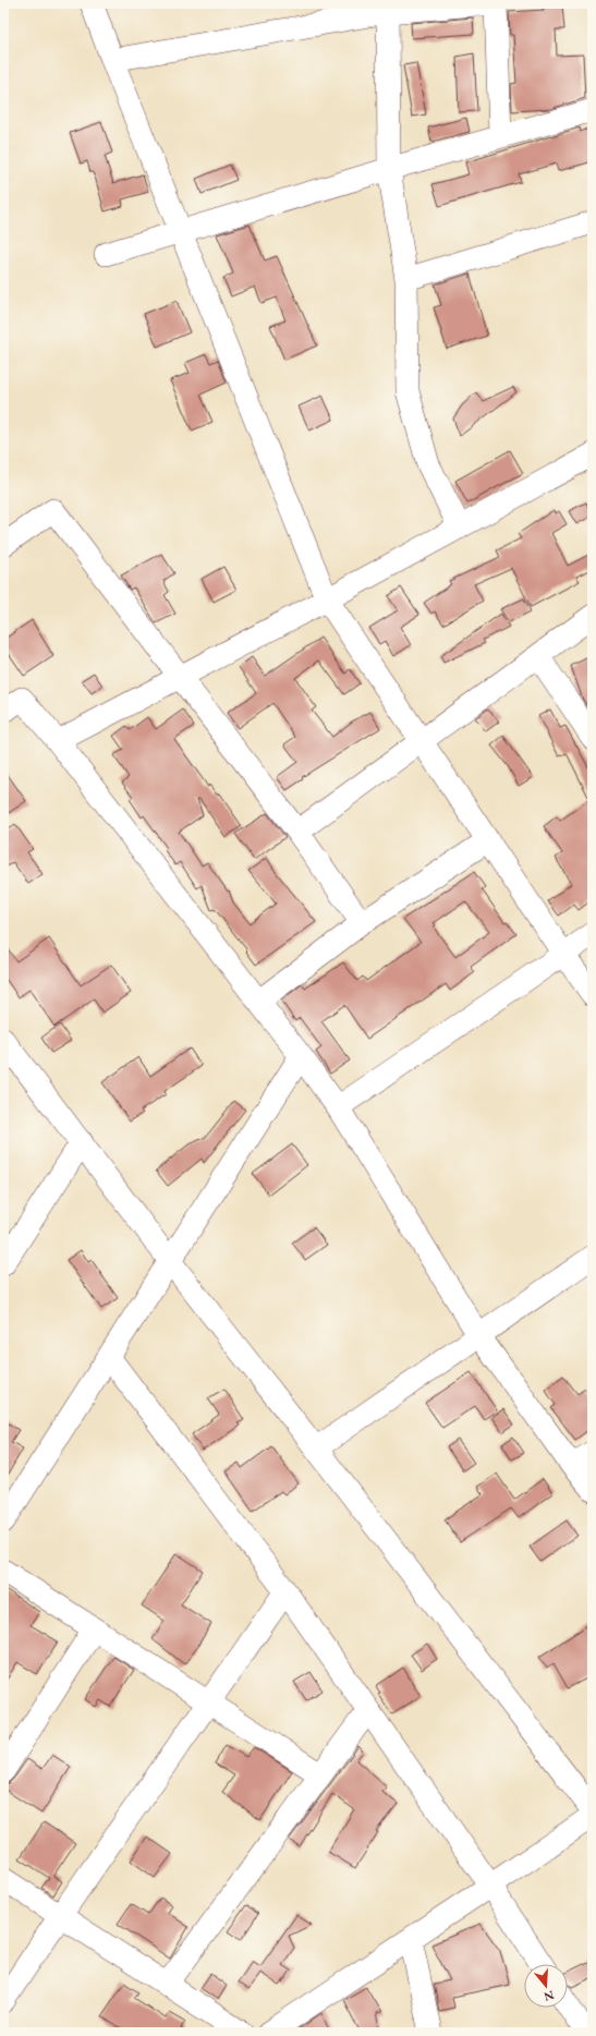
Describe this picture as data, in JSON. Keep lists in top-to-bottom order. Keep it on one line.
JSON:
{"north":"bottom"}
